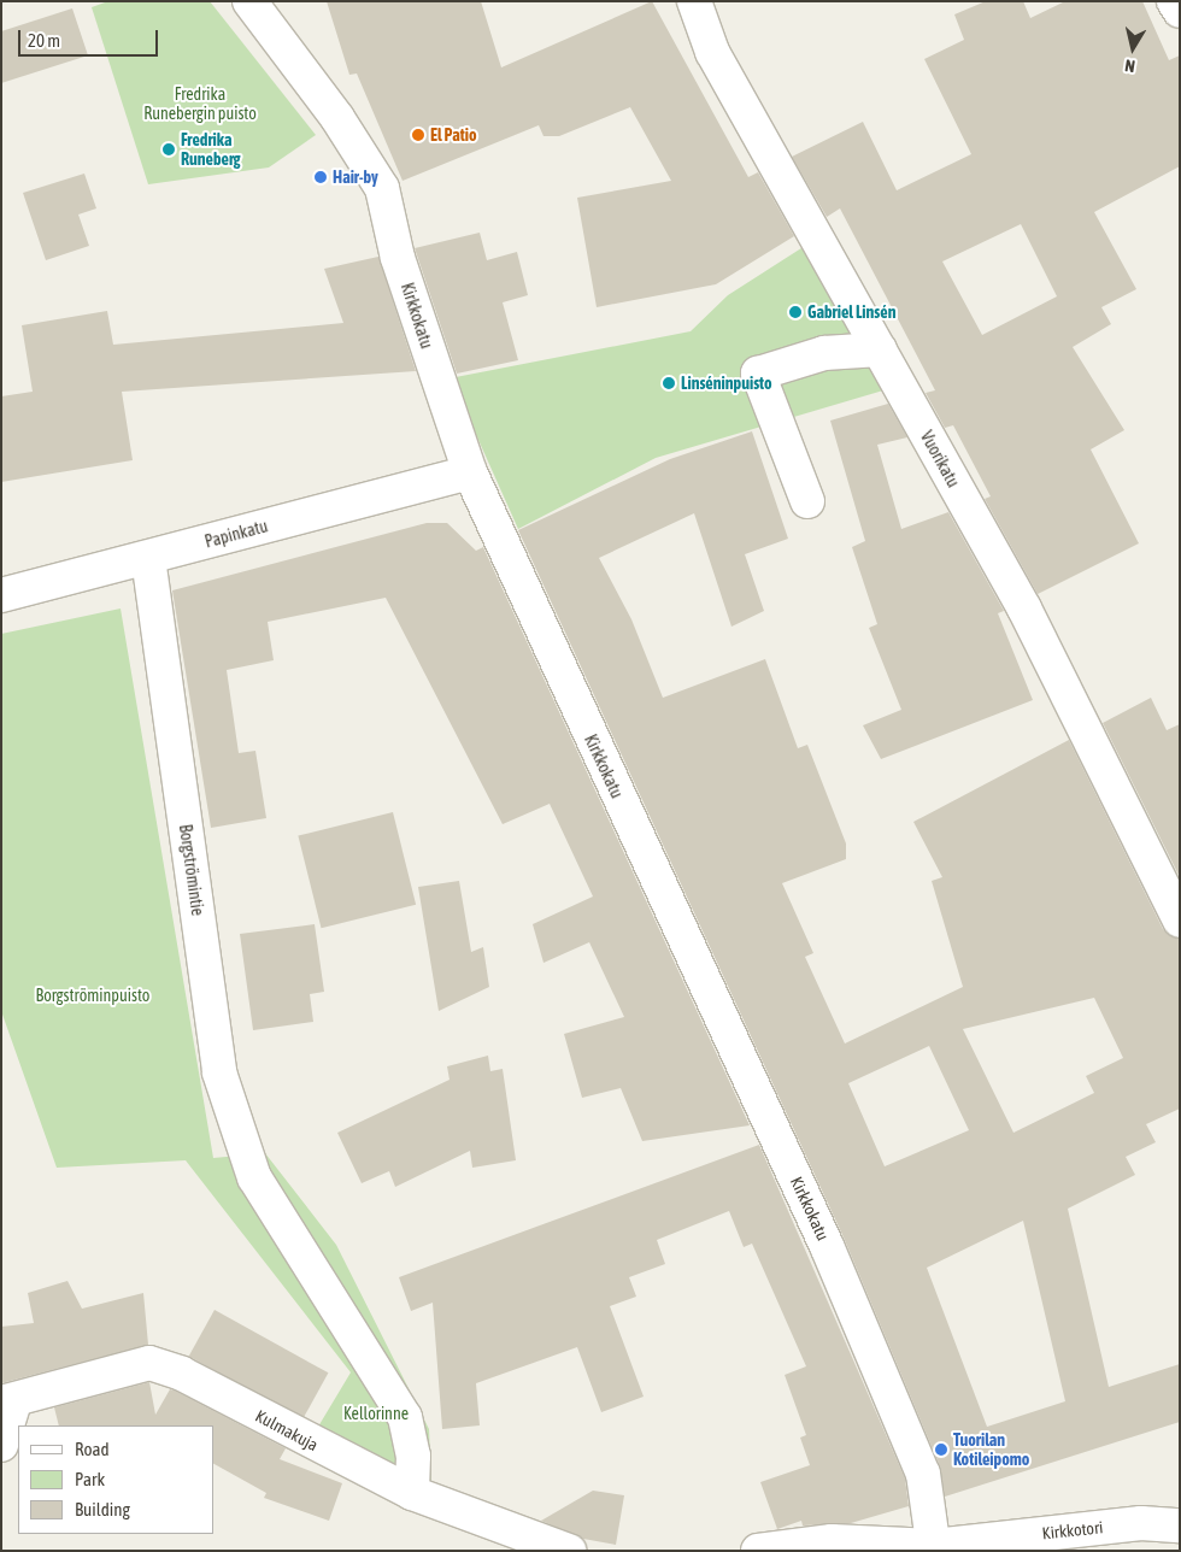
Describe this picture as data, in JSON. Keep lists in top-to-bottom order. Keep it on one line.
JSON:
{"streets":{"street":["Kirkkokatu","Vuorikatu","Papinkatu","Borgströmintie","Kulmakuja","Kirkkotori"]},"crossings":[["Kirkkokatu","Papinkatu"],["Kirkkokatu","Kirkkotori"],["Papinkatu","Borgströmintie"],["Borgströmintie","Kulmakuja"]],"parks":["Fredrika Runebergin puisto","Borgströminpuisto","Kellorinne"],"places":["El Patio","Fredrika Runeberg","Hair-by","Gabriel Linsén","Linséninpuisto","Tuorilan Kotileipomo"],"legend":["Road","Park","Building"],"scale_bar":"20 m","north":"bottom"}
